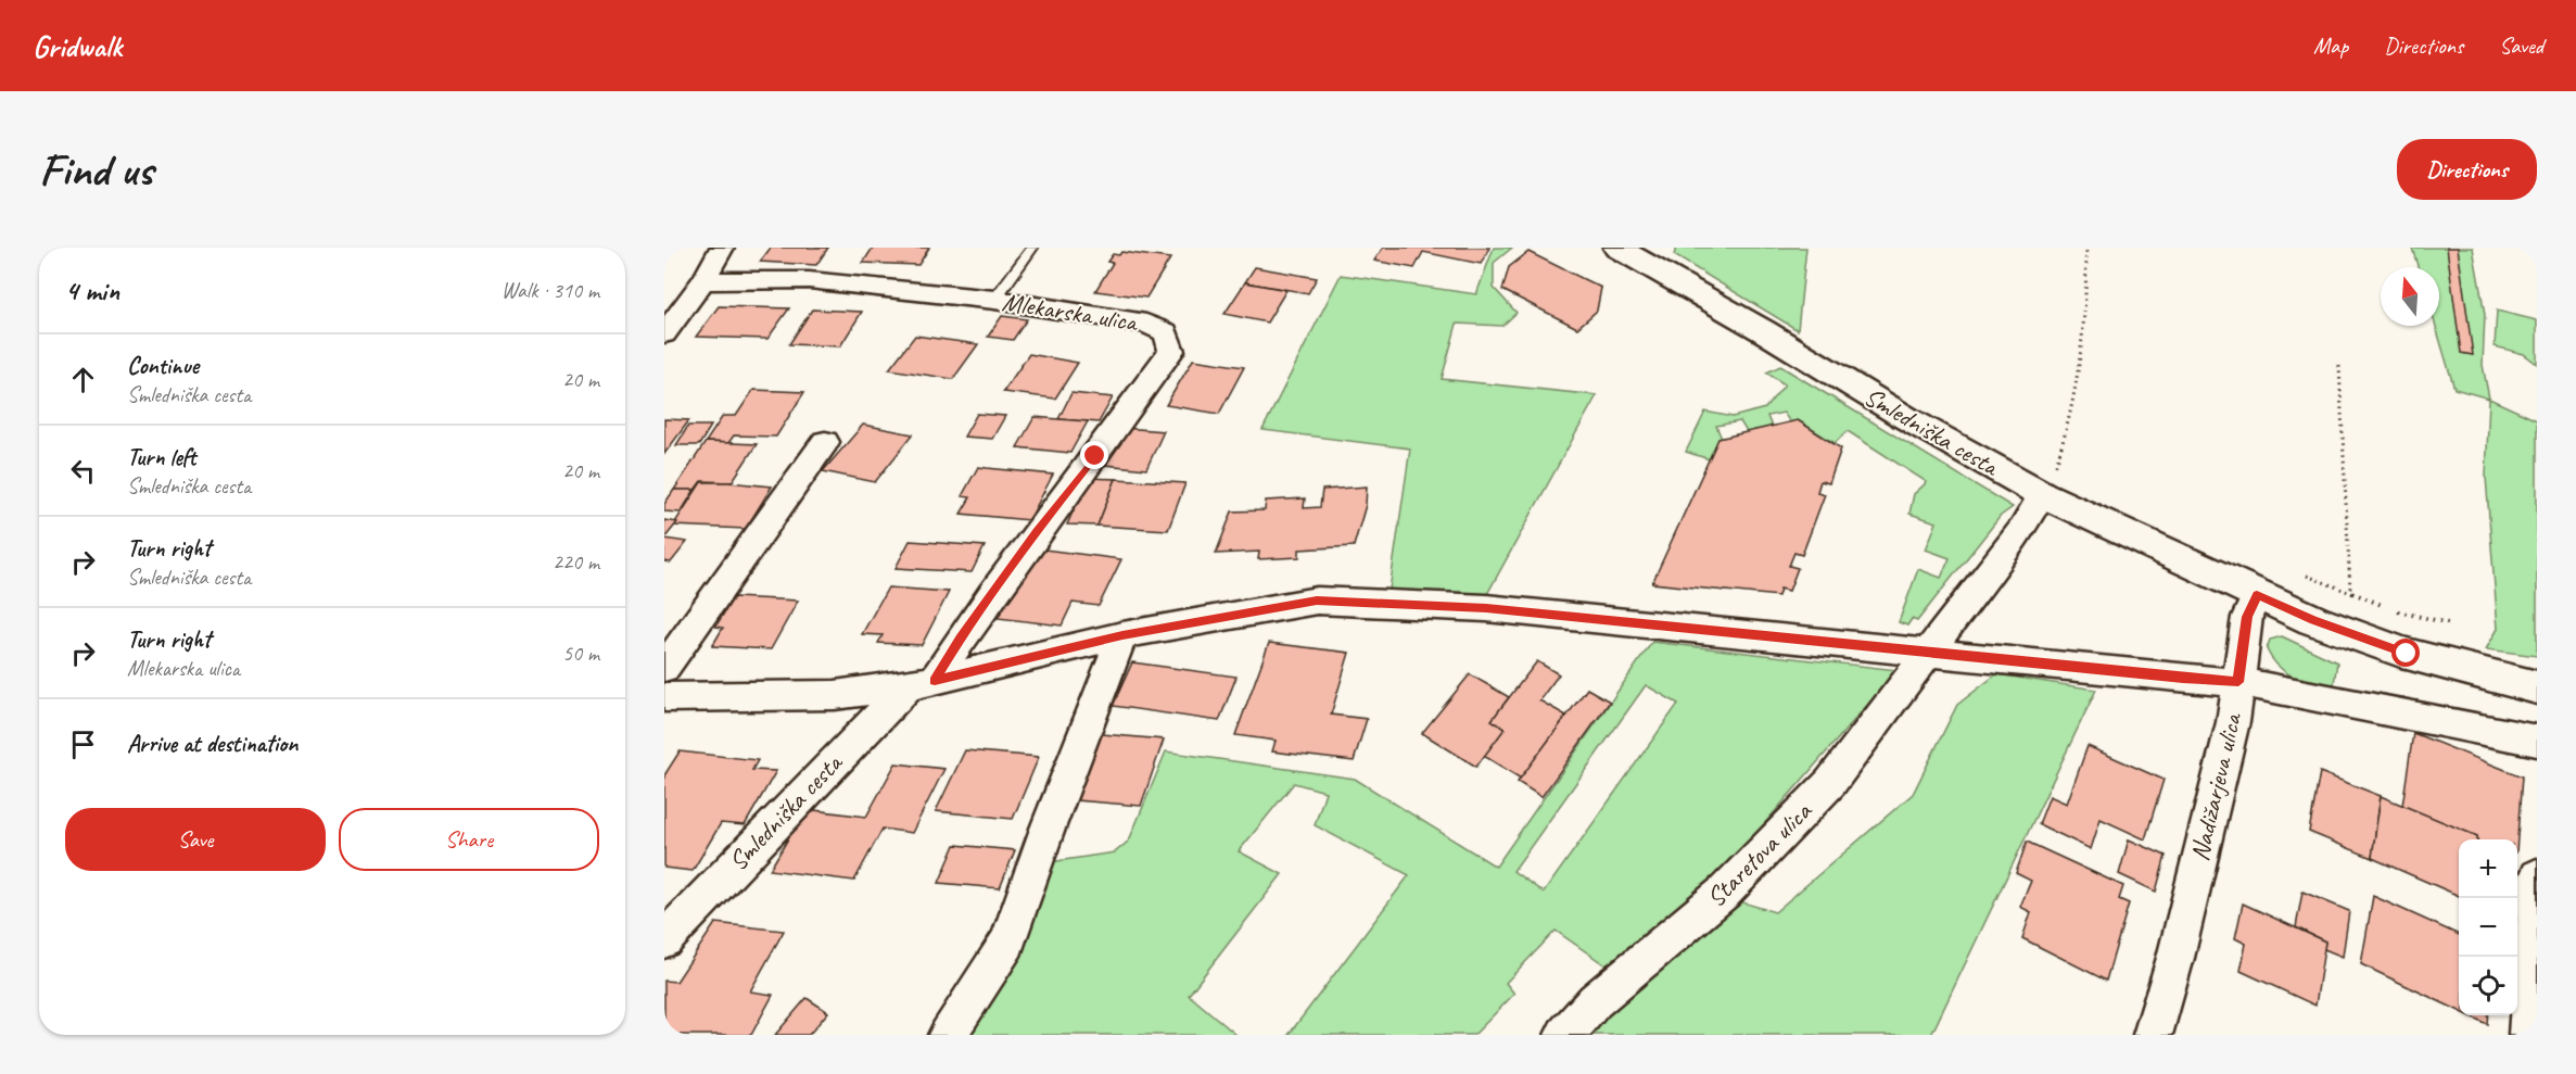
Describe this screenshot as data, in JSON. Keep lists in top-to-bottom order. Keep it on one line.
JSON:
{"streets":{"street":["Mlekarska ulica","Smledniška cesta","Nadižarjeva ulica","Staretova ulica"]},"crossings":[["Mlekarska ulica","Smledniška cesta"],["Smledniška cesta","Staretova ulica"]],"north":"top","page":{"header":"Gridwalk","nav":["Map","Directions","Saved"],"buttons":["Directions",["Save","Share"]],"title":"Find us","heading":["4 min","Walk · 310 m"],"list":[["Continue","Smledniška cesta","20 m"],["Turn left","Smledniška cesta","20 m"],["Turn right","Smledniška cesta","220 m"],["Turn right","Mlekarska ulica","50 m"],"Arrive at destination"],"map_buttons":["+","−"]}}
